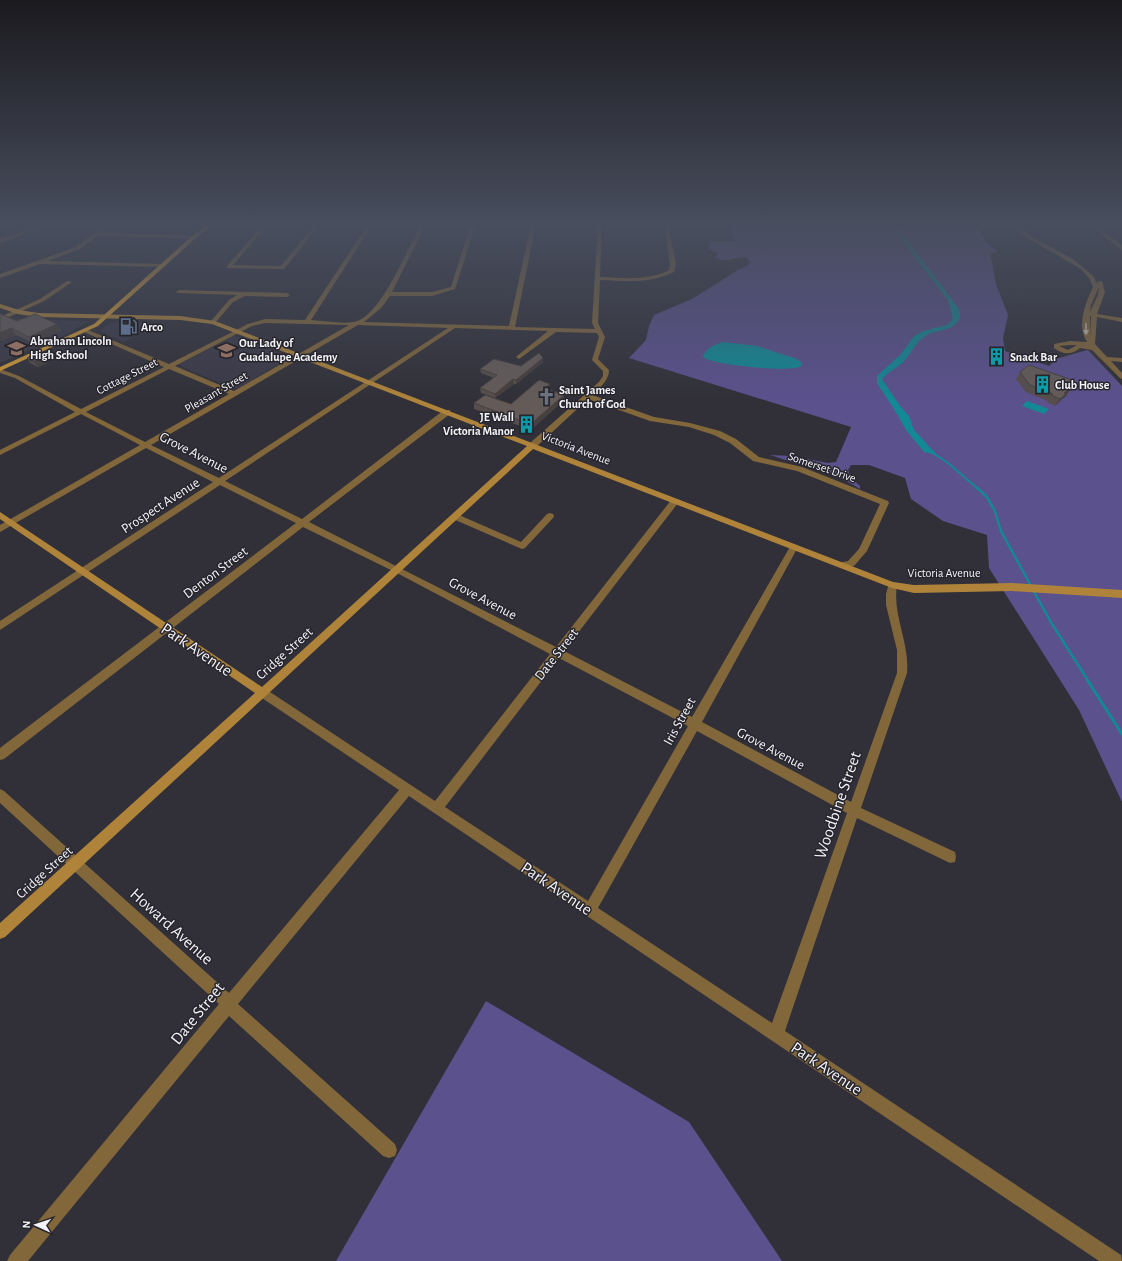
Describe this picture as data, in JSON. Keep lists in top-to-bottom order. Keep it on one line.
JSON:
{"streets":{"street":["Cottage Street","Pleasant Street","Victoria Avenue","Grove Avenue","Somerset Drive","Prospect Avenue","Denton Street","Park Avenue","Cridge Street","Date Street","Iris Street","Woodbine Street","Howard Avenue"]},"crossings":[["Cottage Street","Pleasant Street"],["Cottage Street","Victoria Avenue"],["Cottage Street","Grove Avenue"],["Cottage Street","Prospect Avenue"],["Cottage Street","Cridge Street"],["Pleasant Street","Victoria Avenue"],["Pleasant Street","Grove Avenue"],["Pleasant Street","Park Avenue"],["Victoria Avenue","Somerset Drive"],["Victoria Avenue","Prospect Avenue"],["Victoria Avenue","Denton Street"],["Victoria Avenue","Cridge Street"],["Victoria Avenue","Date Street"],["Victoria Avenue","Iris Street"],["Victoria Avenue","Woodbine Street"],["Grove Avenue","Prospect Avenue"],["Grove Avenue","Denton Street"],["Grove Avenue","Cridge Street"],["Grove Avenue","Date Street"],["Grove Avenue","Iris Street"],["Grove Avenue","Woodbine Street"],["Somerset Drive","Cridge Street"],["Prospect Avenue","Park Avenue"],["Denton Street","Park Avenue"],["Park Avenue","Cridge Street"],["Park Avenue","Date Street"],["Park Avenue","Iris Street"],["Park Avenue","Woodbine Street"],["Cridge Street","Howard Avenue"],["Date Street","Howard Avenue"]],"places":{"fuel station":["Arco"],"school or university":["Abraham Lincoln High School","Our Lady of Guadalupe Academy"],"building":["Snack Bar","Club House","JE Wall Victoria Manor"],"church":["Saint James Church of God"]},"north":"left"}
